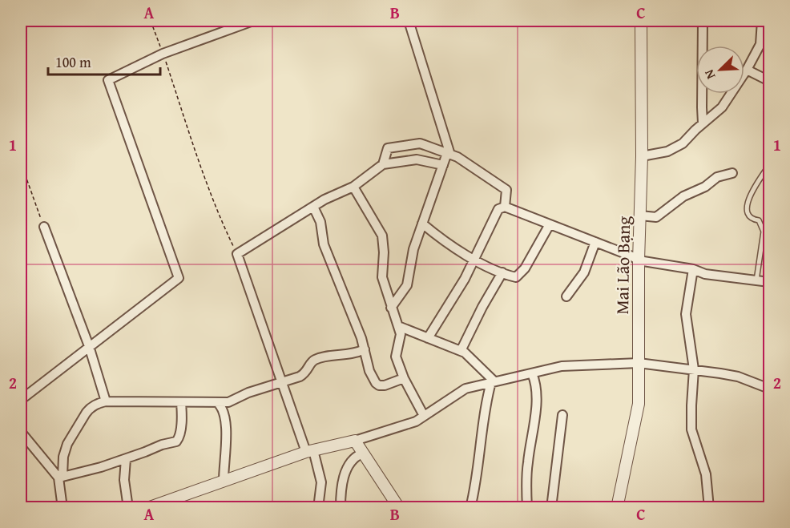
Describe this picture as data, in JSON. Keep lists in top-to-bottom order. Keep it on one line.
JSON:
{"streets":{"street":["Mai Lão Bạng"]},"scale_bar":"100 m","north":"bottom left","grid":{"columns":["A","B","C"],"rows":["1","2"]}}
